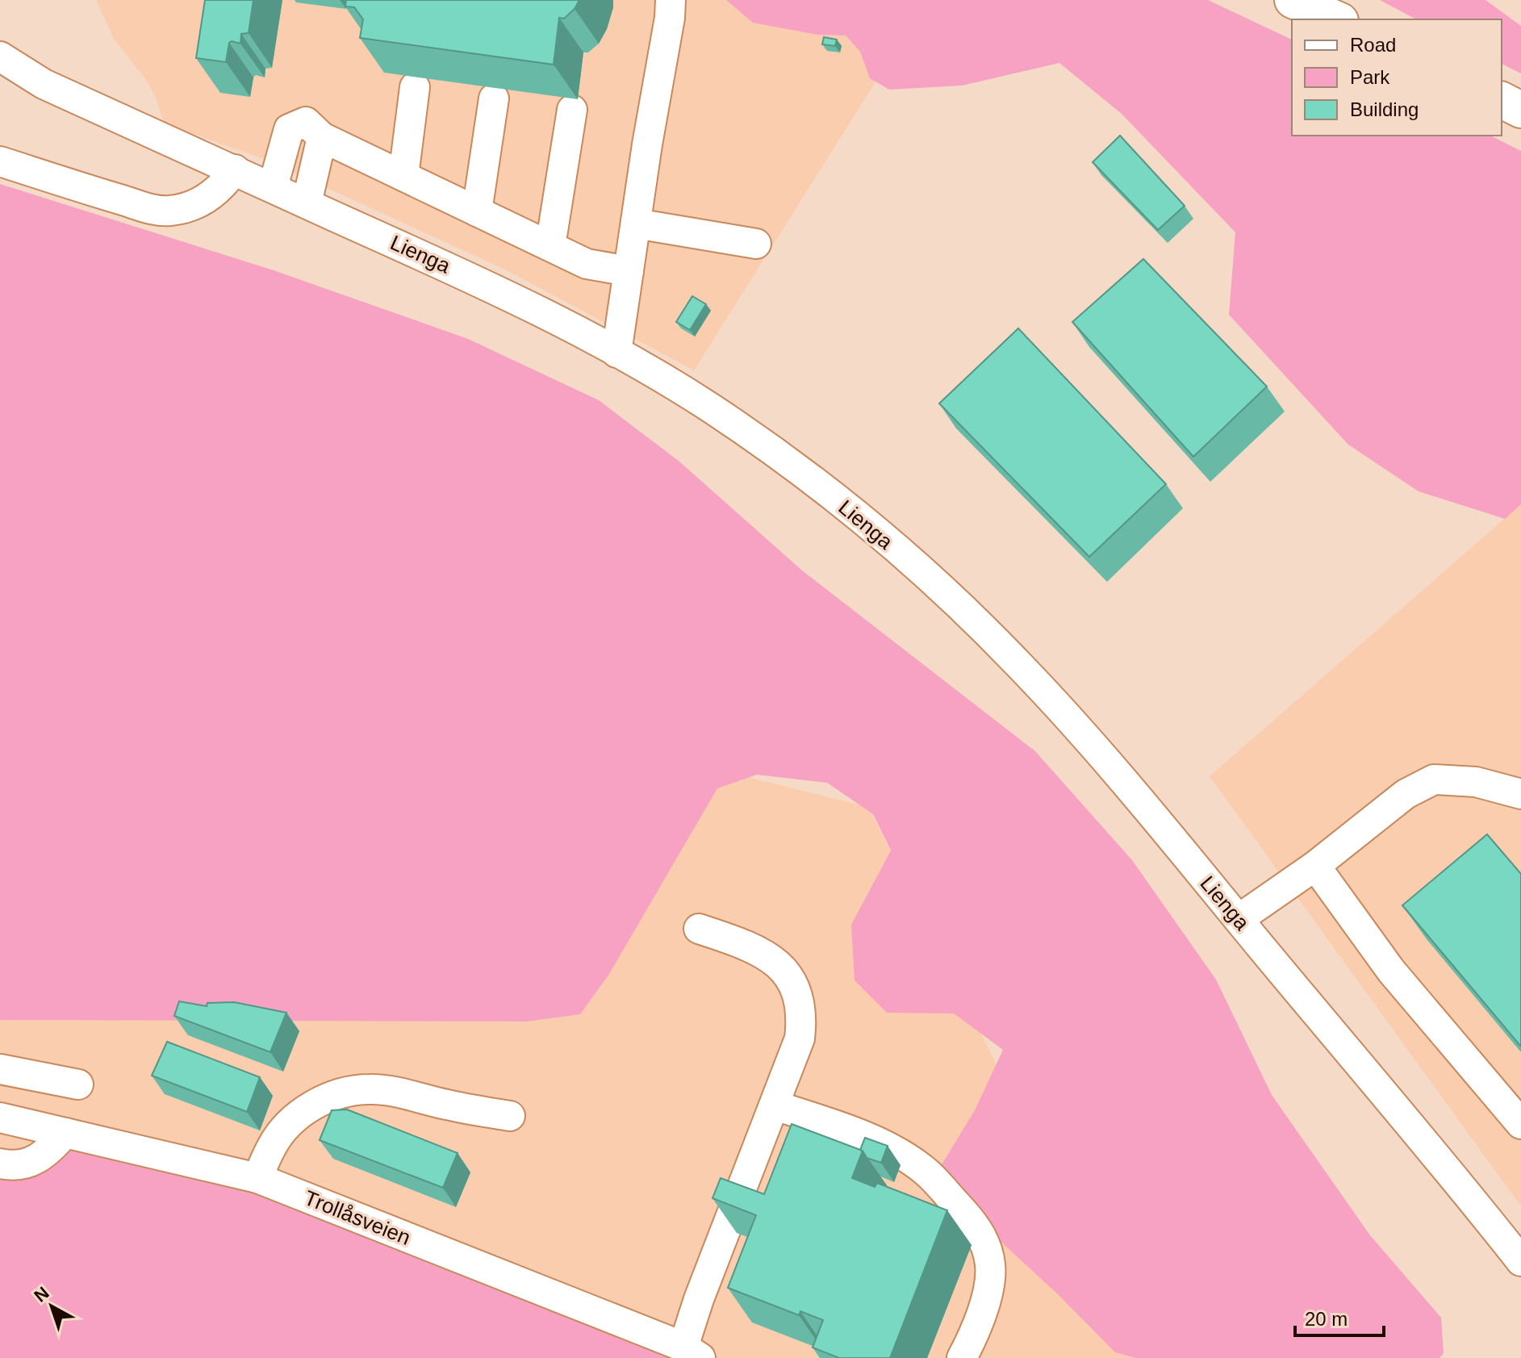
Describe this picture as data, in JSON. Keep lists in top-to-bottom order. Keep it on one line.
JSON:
{"streets":{"street":["Lienga","Trollåsveien"]},"legend":["Road","Park","Building"],"scale_bar":"20 m","north":"top left"}
